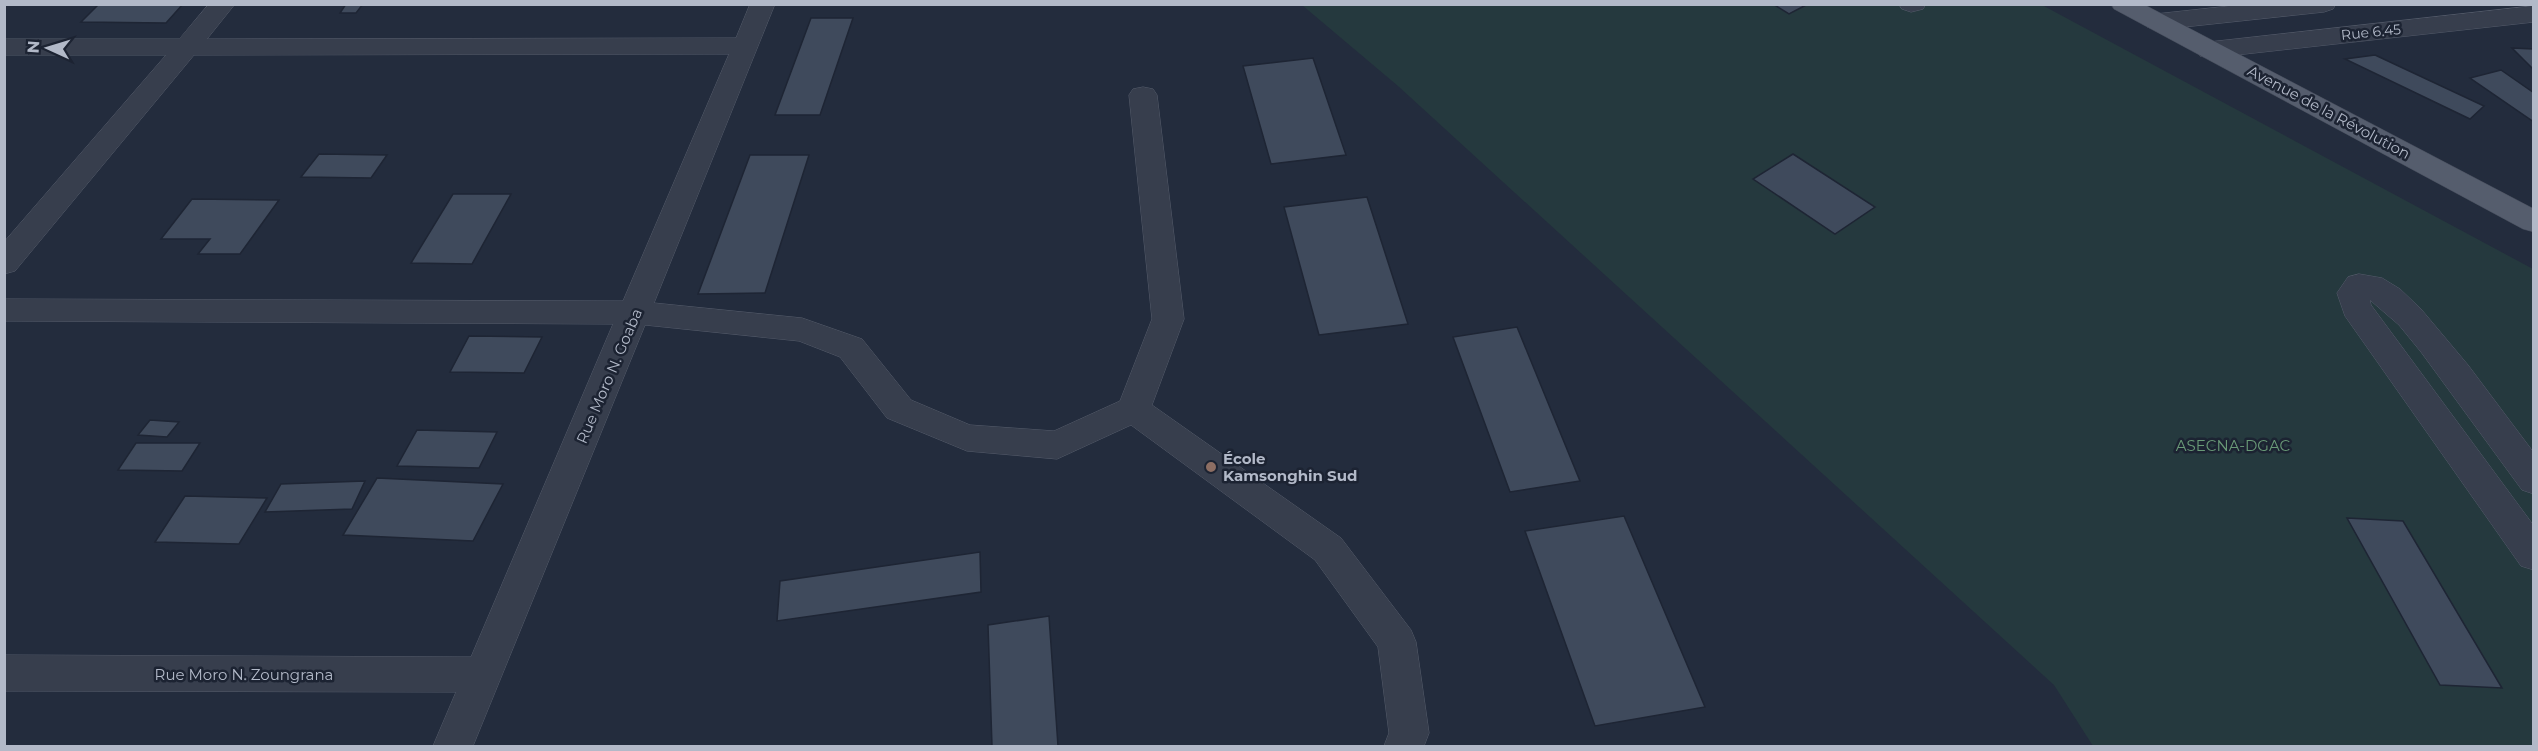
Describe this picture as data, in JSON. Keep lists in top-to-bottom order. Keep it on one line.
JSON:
{"streets":{"main road":["Avenue de la Révolution"],"street":["Rue 6.45","Rue Moro N. Goaba","Rue Moro N. Zoungrana"]},"crossings":[["Rue 6.45","Avenue de la Révolution"],["Rue Moro N. Goaba","Rue Moro N. Zoungrana"]],"parks":["ASECNA-DGAC"],"places":["École Kamsonghin Sud"],"north":"left"}
